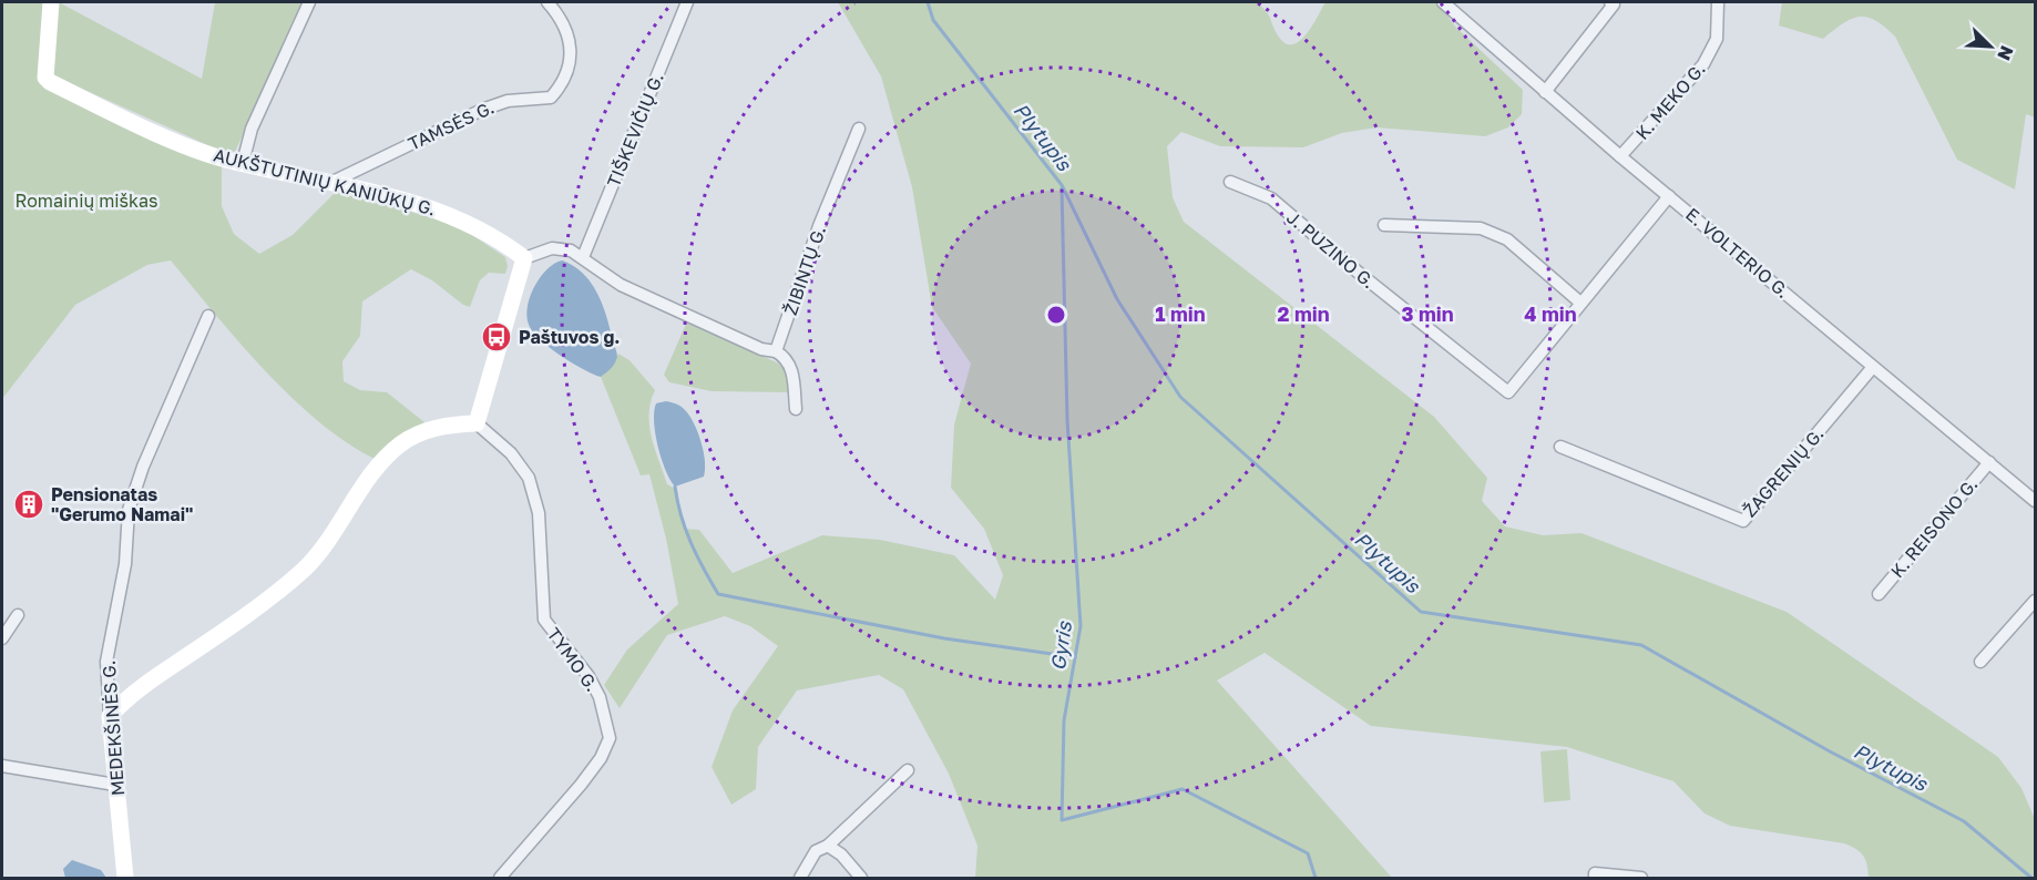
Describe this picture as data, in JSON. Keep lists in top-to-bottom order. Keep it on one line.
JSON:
{"streets":{"street":["K. MEKO G.","TAMSĖS G.","TIŠKEVIČIŲ G.","AUKŠTUTINIŲ KANIŪKŲ G.","J. PUZINO G.","E. VOLTERIO G.","ŽIBINTŲ G.","ŽAGRENIŲ G.","K. REISONO G.","TYMO G.","MEDEKŠINĖS G."]},"crossings":[["K. MEKO G.","E. VOLTERIO G."],["TAMSĖS G.","AUKŠTUTINIŲ KANIŪKŲ G."],["J. PUZINO G.","E. VOLTERIO G."],["E. VOLTERIO G.","ŽAGRENIŲ G."],["E. VOLTERIO G.","K. REISONO G."]],"water":["Plytupis","Gyris"],"parks":["Romainių miškas"],"places":{"bus stop":["Paštuvos g."],"building":["Pensionatas \"Gerumo Namai\""]},"north":"bottom right","rings":["1 min","2 min","3 min","4 min"]}
